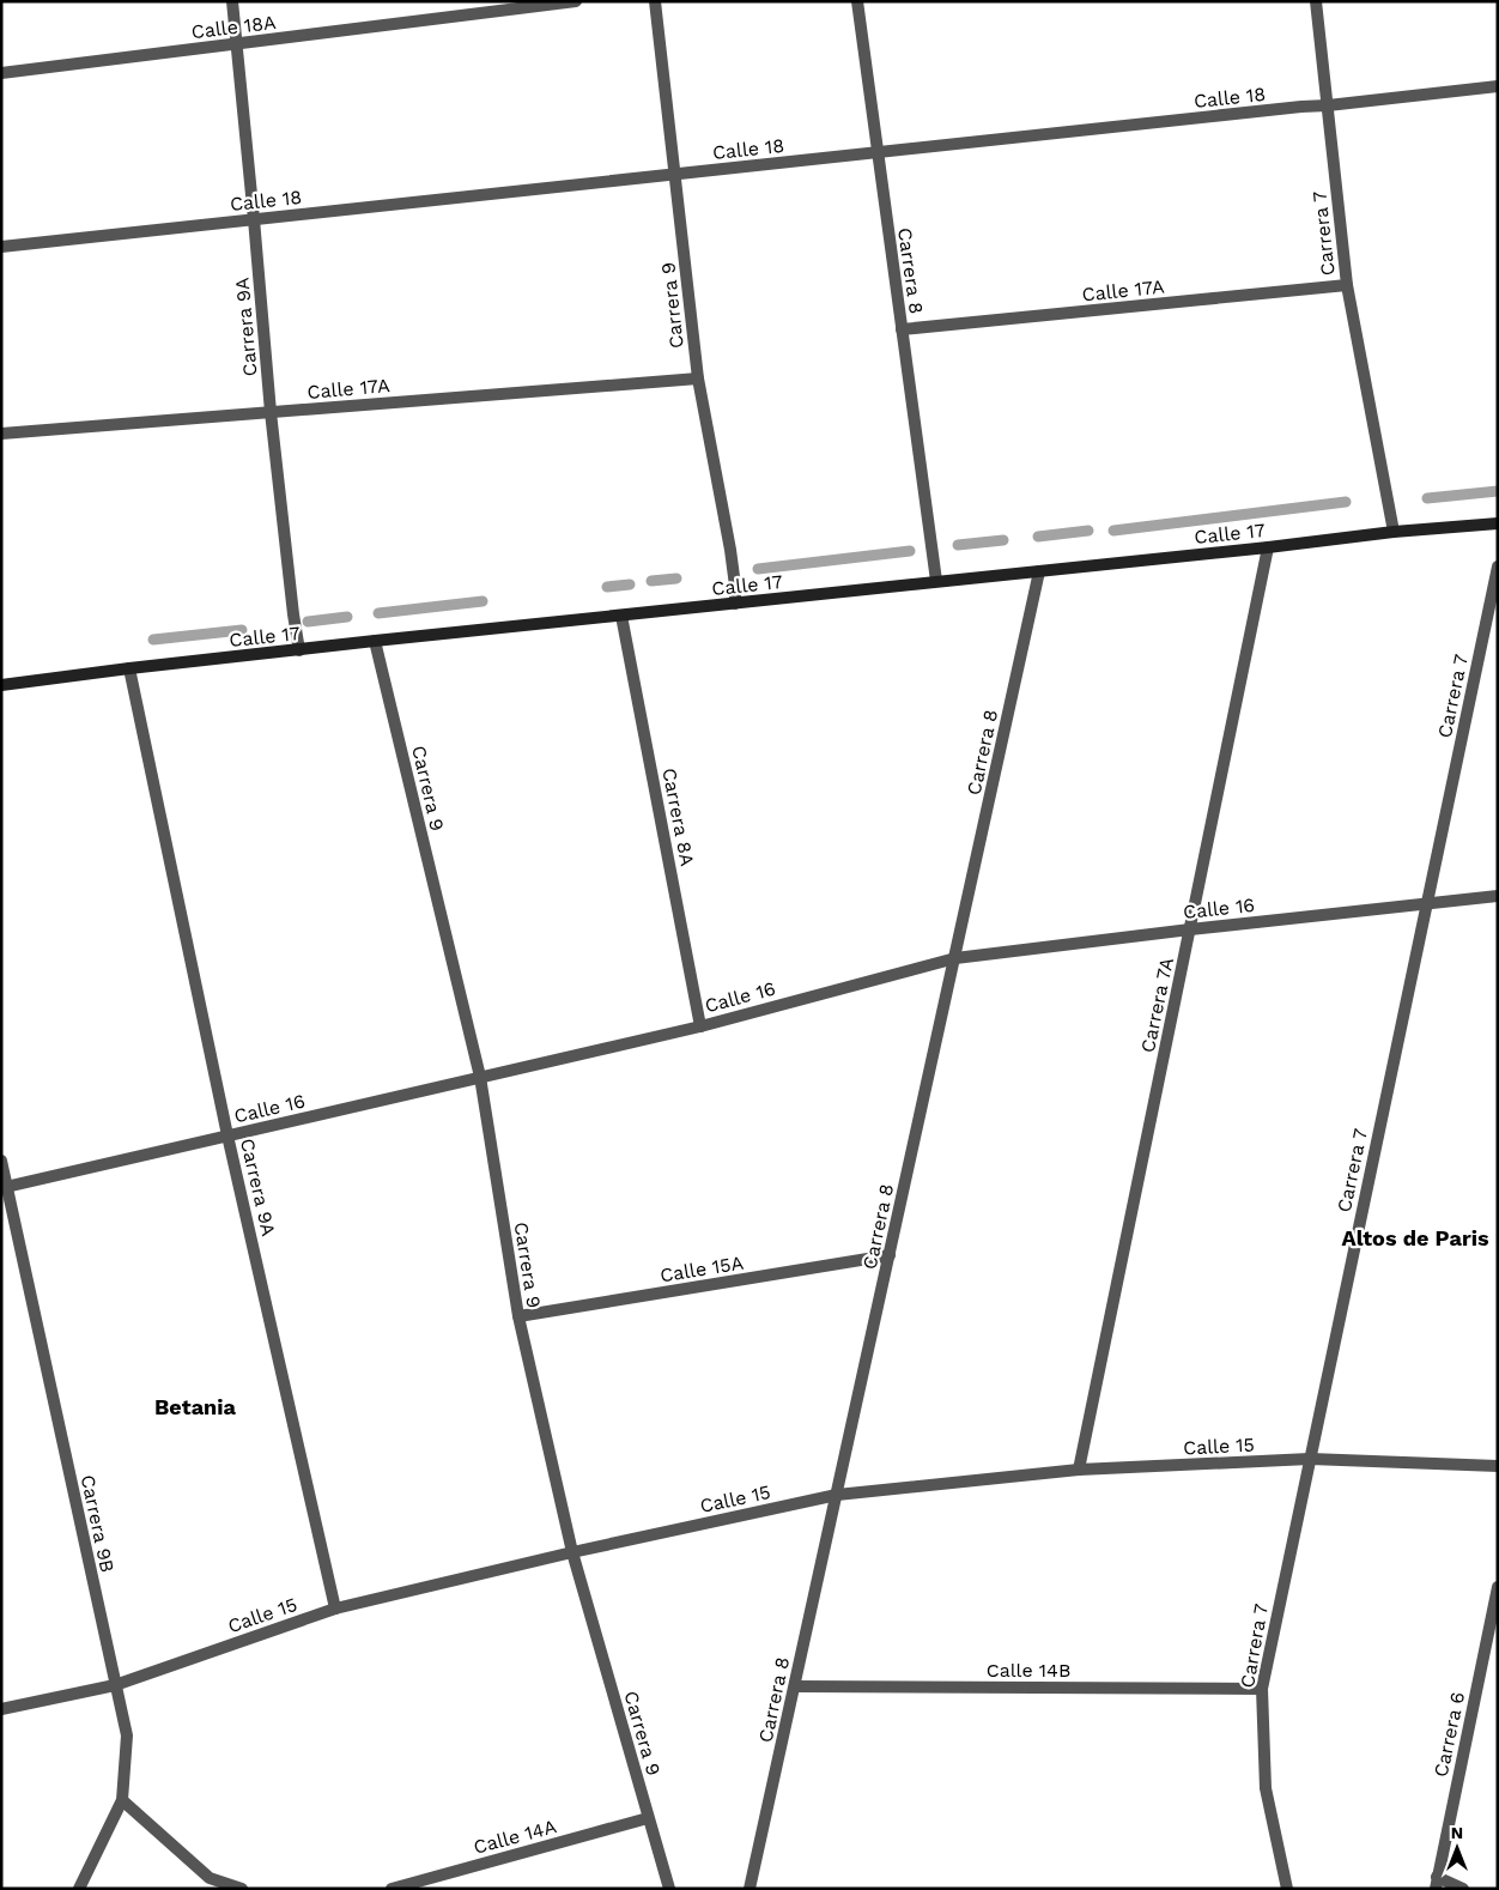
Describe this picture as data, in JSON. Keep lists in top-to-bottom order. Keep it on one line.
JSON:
{"streets":{"main road":["Calle 17"],"street":["Calle 18A","Calle 18","Carrera 7","Carrera 8","Calle 17A","Carrera 9","Carrera 9A","Carrera 8A","Calle 16","Carrera 7A","Calle 15A","Calle 15","Carrera 9B","Calle 14B","Carrera 6","Calle 14A"]},"crossings":[["Calle 18A","Carrera 9A"],["Calle 18","Carrera 7"],["Calle 18","Carrera 8"],["Calle 18","Carrera 9"],["Calle 18","Carrera 9A"],["Carrera 7","Calle 17A"],["Carrera 7","Calle 17"],["Carrera 7","Calle 16"],["Carrera 7","Calle 15"],["Carrera 7","Calle 14B"],["Carrera 8","Calle 17A"],["Carrera 8","Calle 17"],["Carrera 8","Calle 16"],["Carrera 8","Calle 15A"],["Carrera 8","Calle 15"],["Carrera 8","Calle 14B"],["Calle 17A","Carrera 9"],["Calle 17A","Carrera 9A"],["Carrera 9","Calle 17"],["Carrera 9","Calle 16"],["Carrera 9","Calle 15A"],["Carrera 9","Calle 15"],["Carrera 9","Calle 14A"],["Carrera 9A","Calle 17"],["Carrera 9A","Calle 16"],["Carrera 9A","Calle 15"],["Calle 17","Carrera 8A"],["Calle 17","Carrera 7A"],["Carrera 8A","Calle 16"],["Calle 16","Carrera 7A"],["Calle 16","Carrera 9B"],["Carrera 7A","Calle 15"],["Calle 15","Carrera 9B"]],"districts":["Altos de Paris","Betania"],"north":"top"}
